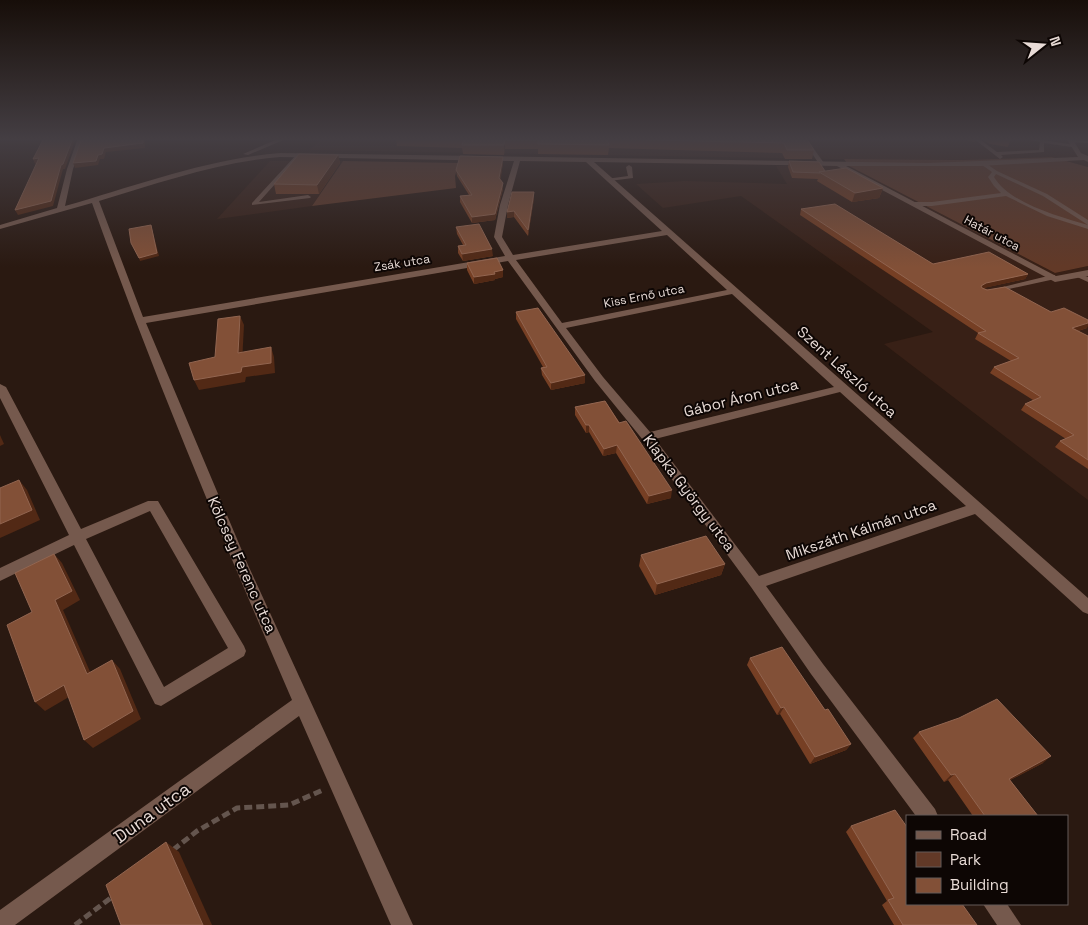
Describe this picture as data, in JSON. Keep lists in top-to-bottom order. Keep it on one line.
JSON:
{"streets":{"street":["Határ utca","Zsák utca","Kiss Ernő utca","Szent László utca","Gábor Áron utca","Klapka György utca","Mikszáth Kálmán utca","Kölcsey Ferenc utca","Duna utca"]},"crossings":[["Zsák utca","Szent László utca"],["Zsák utca","Klapka György utca"],["Zsák utca","Kölcsey Ferenc utca"],["Kiss Ernő utca","Szent László utca"],["Kiss Ernő utca","Klapka György utca"],["Szent László utca","Gábor Áron utca"],["Szent László utca","Mikszáth Kálmán utca"],["Gábor Áron utca","Klapka György utca"],["Klapka György utca","Mikszáth Kálmán utca"],["Kölcsey Ferenc utca","Duna utca"]],"legend":["Road","Park","Building"],"north":"right"}
